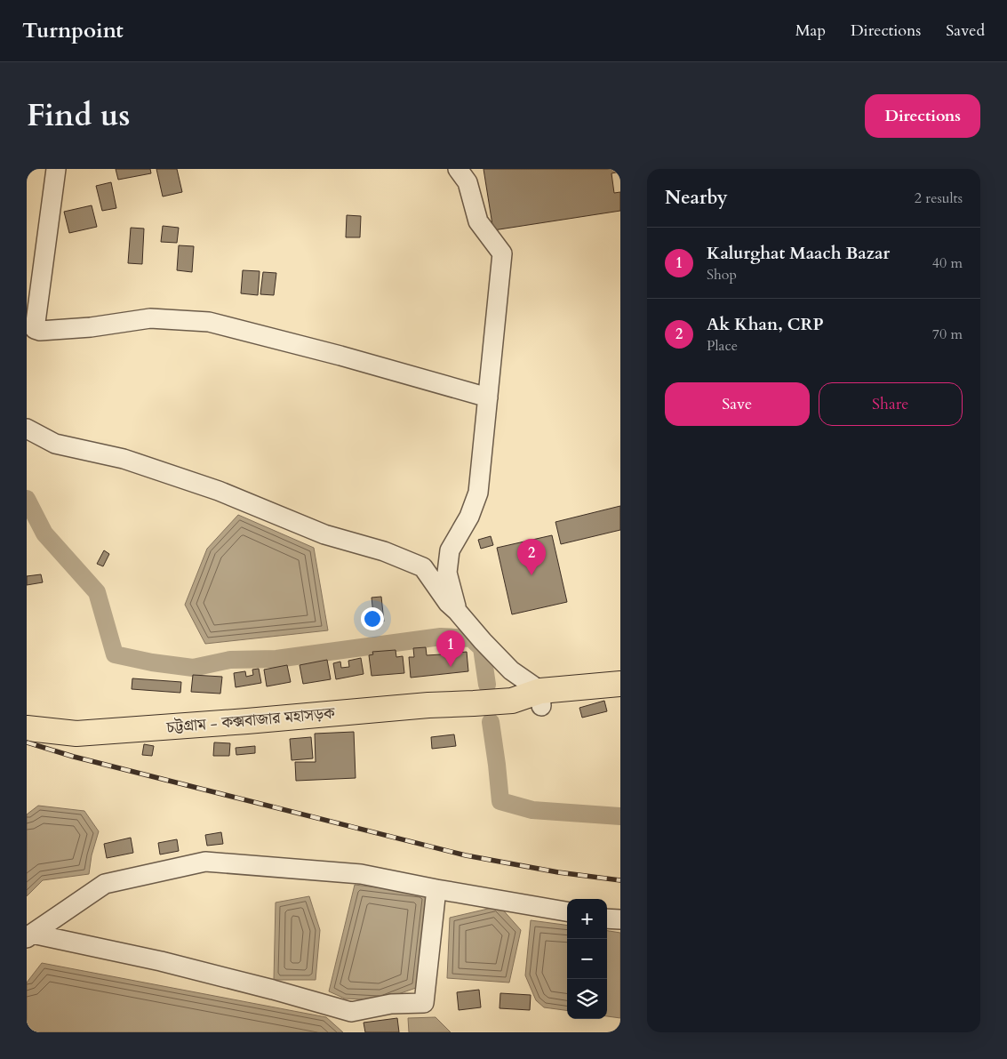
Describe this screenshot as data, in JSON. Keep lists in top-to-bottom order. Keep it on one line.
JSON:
{"streets":{"highway":["চট্টগ্রাম - কক্সবাজার মহাসড়ক"]},"page":{"header":"Turnpoint","nav":["Map","Directions","Saved"],"title":"Find us","buttons":["Directions",["Save","Share"]],"heading":["Nearby","2 results"],"list":[{"mark":"1","name":"Kalurghat Maach Bazar","note":"Shop","value":"40 m"},{"mark":"2","name":"Ak Khan, CRP","note":"Place","value":"70 m"}],"pins":["2","1"],"map_buttons":["+","−"]}}
